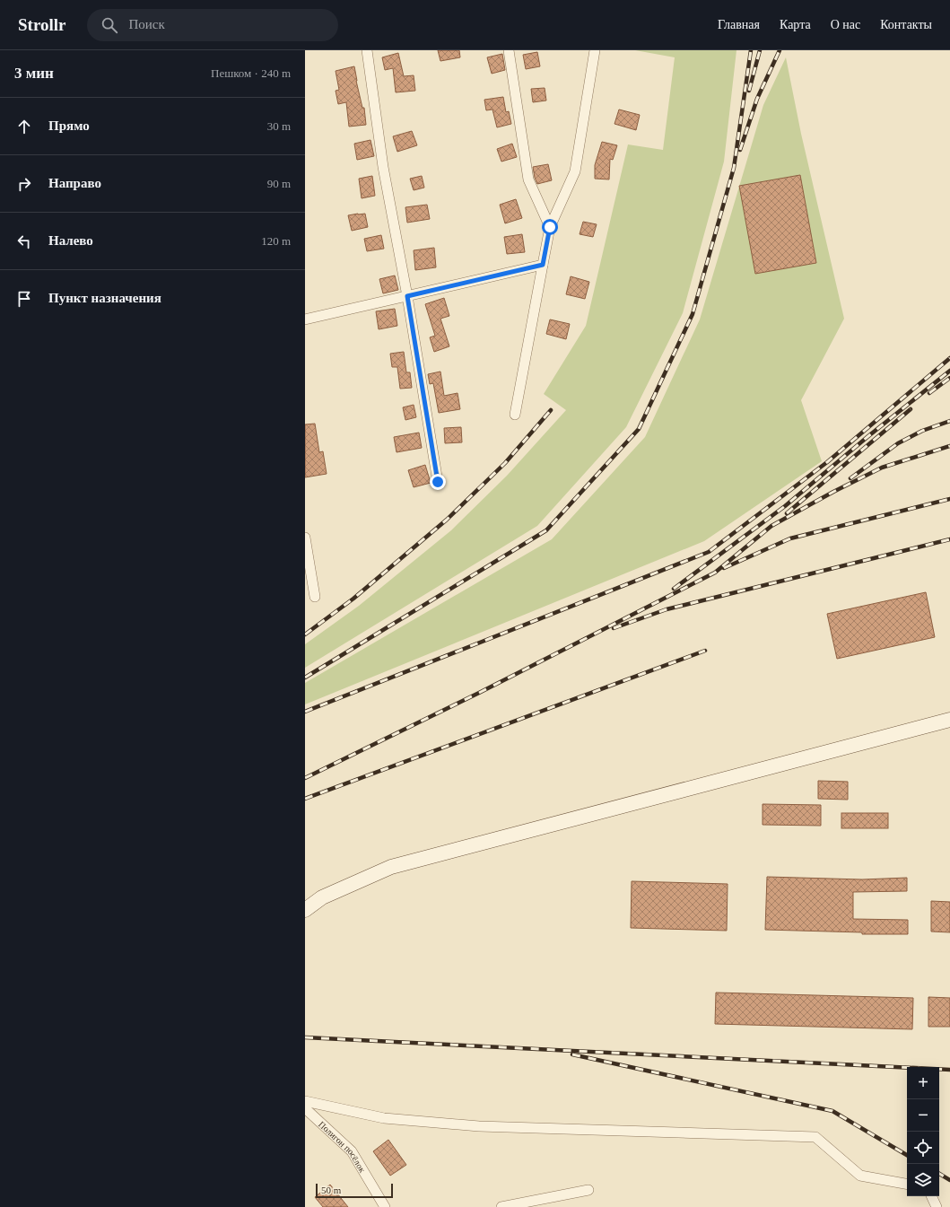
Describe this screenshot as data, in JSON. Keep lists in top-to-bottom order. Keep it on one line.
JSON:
{"streets":{"street":["Полигон посёлок"]},"scale_bar":"50 m","page":{"header":"Strollr","search":"Поиск","nav":["Главная","Карта","О нас","Контакты"],"heading":["3 мин","Пешком · 240 m"],"list":[["Прямо","30 m"],["Направо","90 m"],["Налево","120 m"],"Пункт назначения"],"map_buttons":["+","−"],"scale":"50 m"}}
